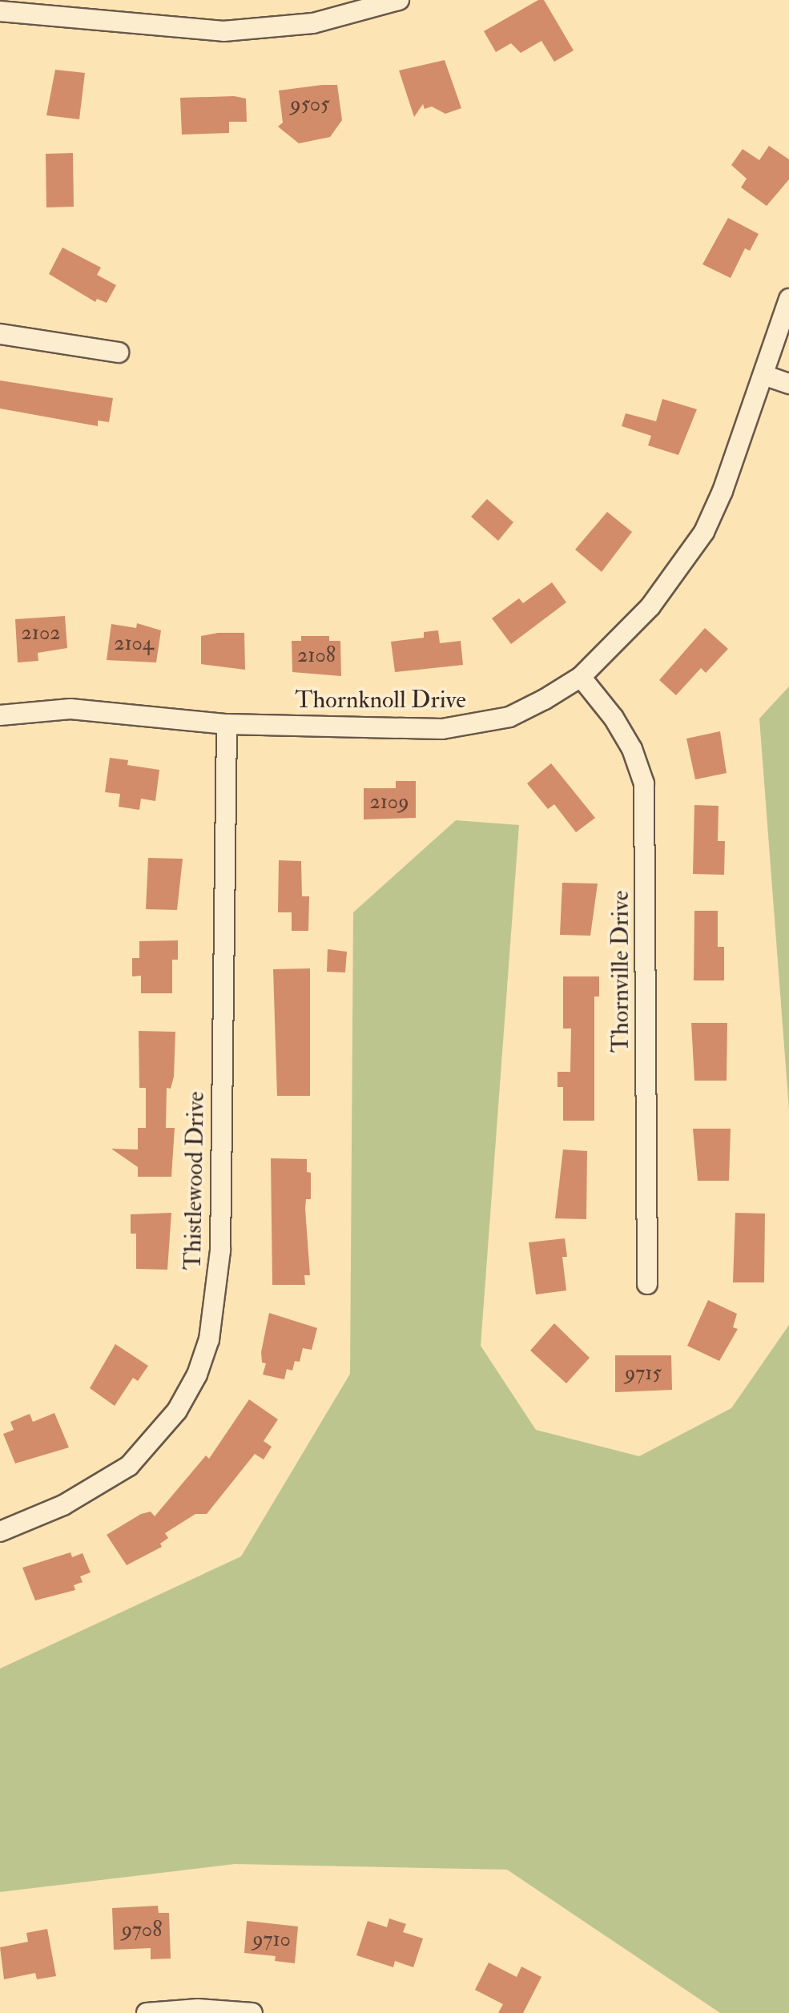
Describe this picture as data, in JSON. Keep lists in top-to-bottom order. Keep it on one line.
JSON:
{"streets":{"street":["Thornknoll Drive","Thornville Drive","Thistlewood Drive"]},"crossings":[["Thornknoll Drive","Thornville Drive"],["Thornknoll Drive","Thistlewood Drive"]],"house_numbers":["9505","2102","2104","2108","2109","9715","9708","9710"]}
